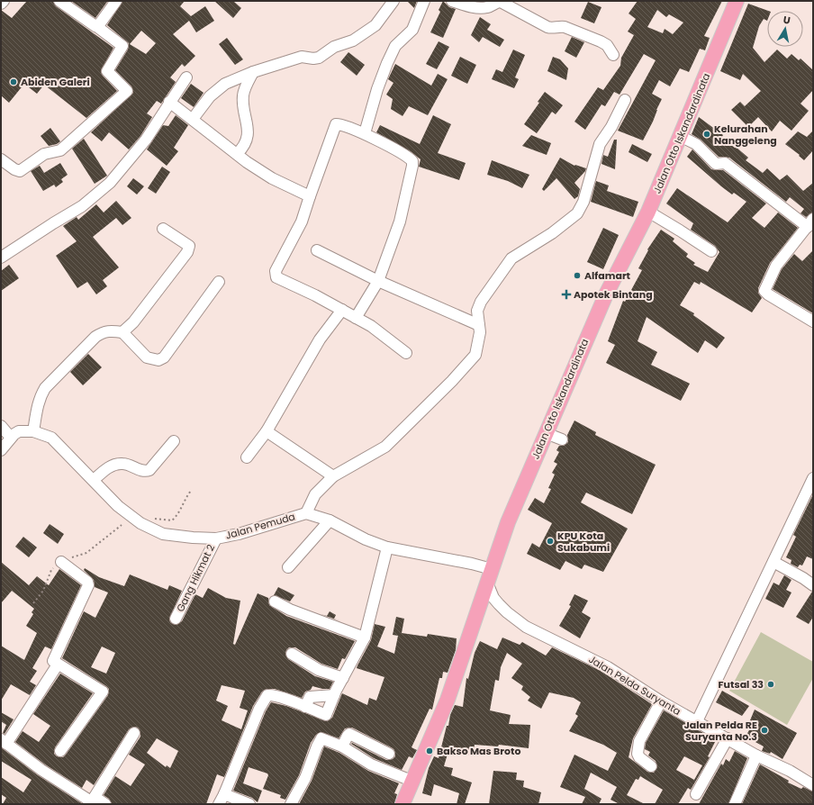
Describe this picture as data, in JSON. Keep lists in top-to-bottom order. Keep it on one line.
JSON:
{"streets":{"main road":["Jalan Otto Iskandardinata"],"street":["Jalan Pemuda","Gang Hikmat 2","Jalan Pelda Suryanta"]},"crossings":[["Jalan Otto Iskandardinata","Jalan Pemuda"],["Jalan Otto Iskandardinata","Jalan Pelda Suryanta"],["Jalan Pemuda","Gang Hikmat 2"]],"places":{"other":["Abiden Galeri","Kelurahan Nanggeleng","Alfamart","KPU Kota Sukabumi","Futsal 33","Jalan Pelda RE Suryanta No.3","Bakso Mas Broto"],"health":["Apotek Bintang"]},"north":"top"}
